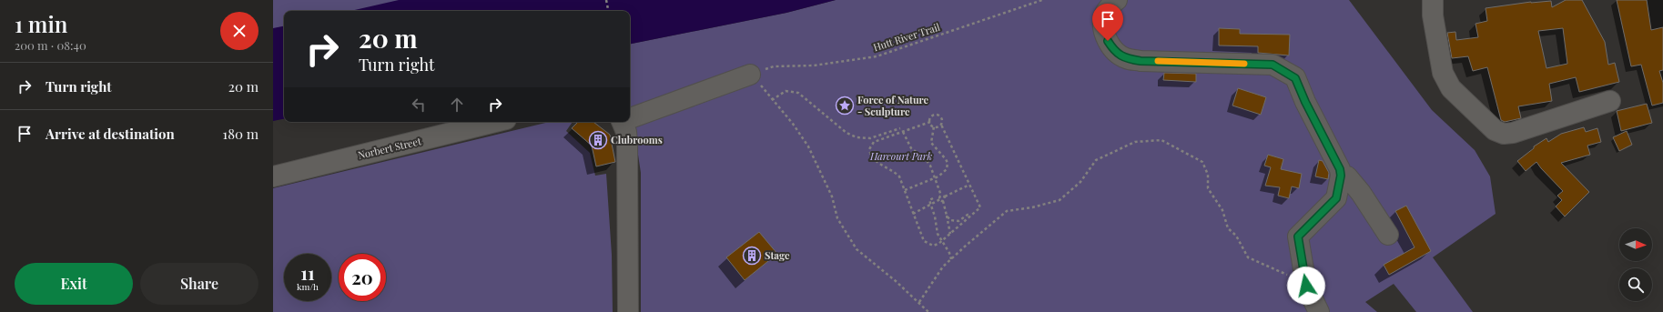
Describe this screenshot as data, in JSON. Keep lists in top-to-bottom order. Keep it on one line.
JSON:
{"streets":{"street":["Norbert Street"],"path":["Hutt River Trail"]},"parks":["Harcourt Park"],"places":{"place":["Force of Nature - Sculpture"],"building":["Clubrooms","Stage"]},"north":"right","page":{"heading":["1 min","200 m · 08:40"],"turn":["20 m","Turn right"],"list":[{"name":"Turn right","value":"20 m"},{"name":"Arrive at destination","value":"180 m"}],"speed":"11 km/h","limit":"20","buttons":["Exit","Share"]}}
